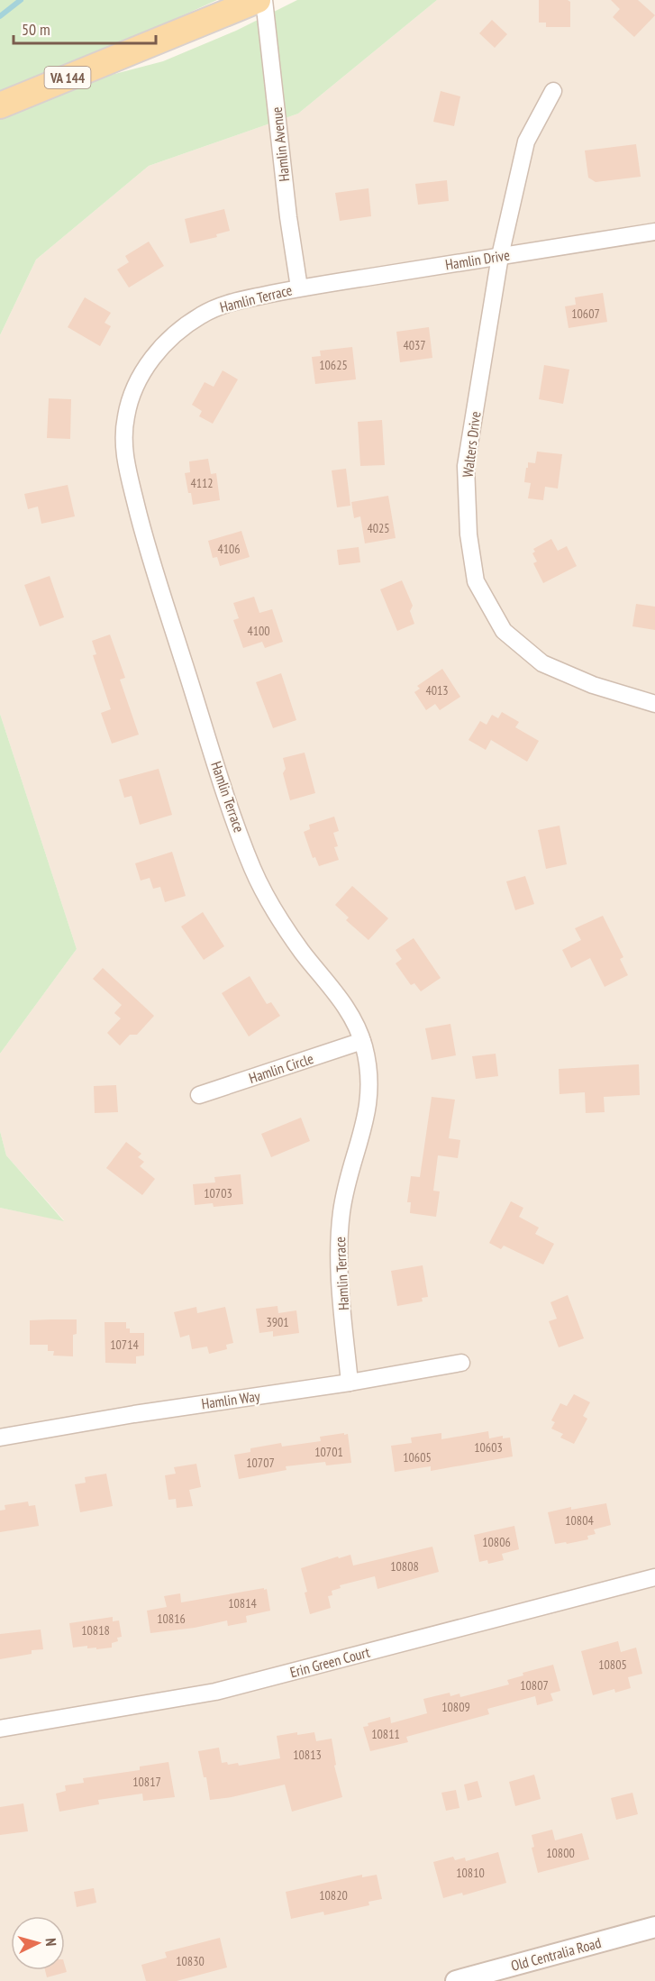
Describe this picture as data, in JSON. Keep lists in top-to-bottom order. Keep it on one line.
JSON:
{"streets":{"main road":["VA 144"],"street":["Hamlin Avenue","Hamlin Drive","Hamlin Terrace","Walters Drive","Hamlin Circle","Hamlin Way","Erin Green Court","Old Centralia Road"]},"crossings":[["Hamlin Avenue","Hamlin Drive"],["Hamlin Avenue","Hamlin Terrace"],["Hamlin Drive","Hamlin Terrace"],["Hamlin Drive","Walters Drive"],["Hamlin Terrace","Hamlin Circle"],["Hamlin Terrace","Hamlin Way"]],"house_numbers":["10607","4037","10625","4112","4025","4106","4100","4013","10703","3901","10714","10603","10701","10605","10707","10804","10806","10808","10814","10816","10818","10805","10807","10809","10811","10813","10817","10800","10810","10820","10830"],"scale_bar":"50 m","north":"right"}
